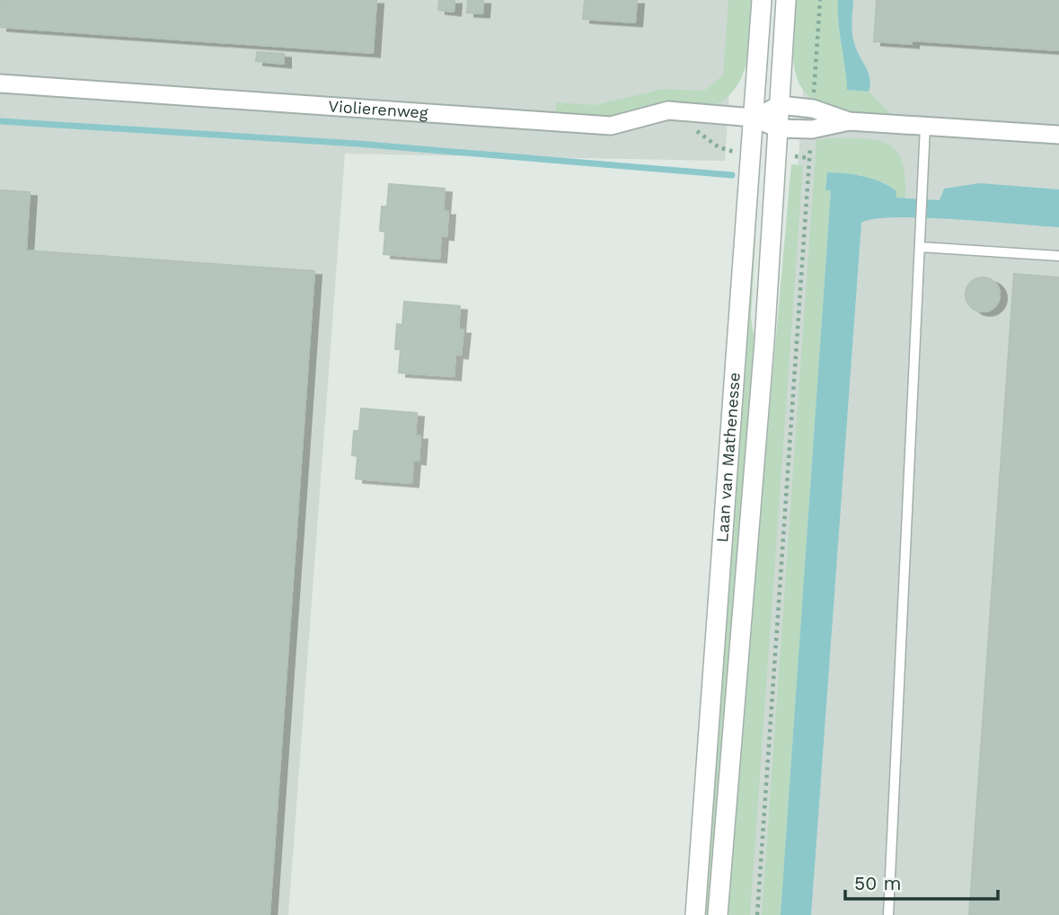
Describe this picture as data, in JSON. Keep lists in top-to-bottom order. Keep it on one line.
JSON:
{"streets":{"street":["Violierenweg","Laan van Mathenesse"]},"crossings":[["Violierenweg","Laan van Mathenesse"]],"scale_bar":"50 m"}
